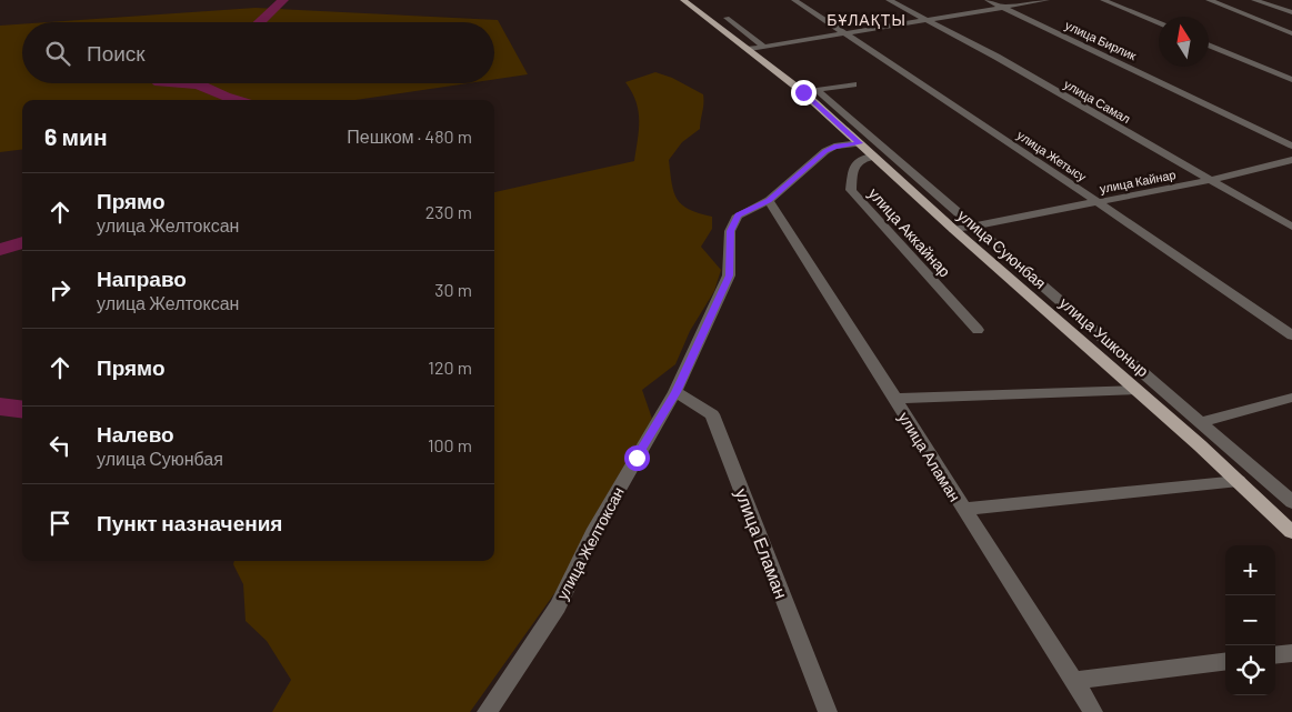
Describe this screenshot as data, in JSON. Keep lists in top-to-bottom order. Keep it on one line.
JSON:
{"streets":{"main road":["улица Суюнбая"],"street":["улица Бирлик","улица Самал","улица Жетысу","улица Кайнар","улица Аккайнар","улица Ушконыр","улица Аламан","улица Желтоксан","улица Еламан"]},"crossings":[["улица Самал","улица Кайнар"],["улица Жетысу","улица Кайнар"],["улица Кайнар","улица Суюнбая"],["улица Кайнар","улица Ушконыр"],["улица Аккайнар","улица Суюнбая"],["улица Суюнбая","улица Желтоксан"],["улица Аламан","улица Желтоксан"],["улица Желтоксан","улица Еламан"]],"districts":["БҰЛАҚТЫ"],"north":"top","page":{"search":"Поиск","heading":["6 мин","Пешком · 480 m"],"list":[["Прямо","улица Желтоксан","230 m"],["Направо","улица Желтоксан","30 m"],["Прямо","120 m"],["Налево","улица Суюнбая","100 m"],"Пункт назначения"],"map_buttons":["+","−"]}}
